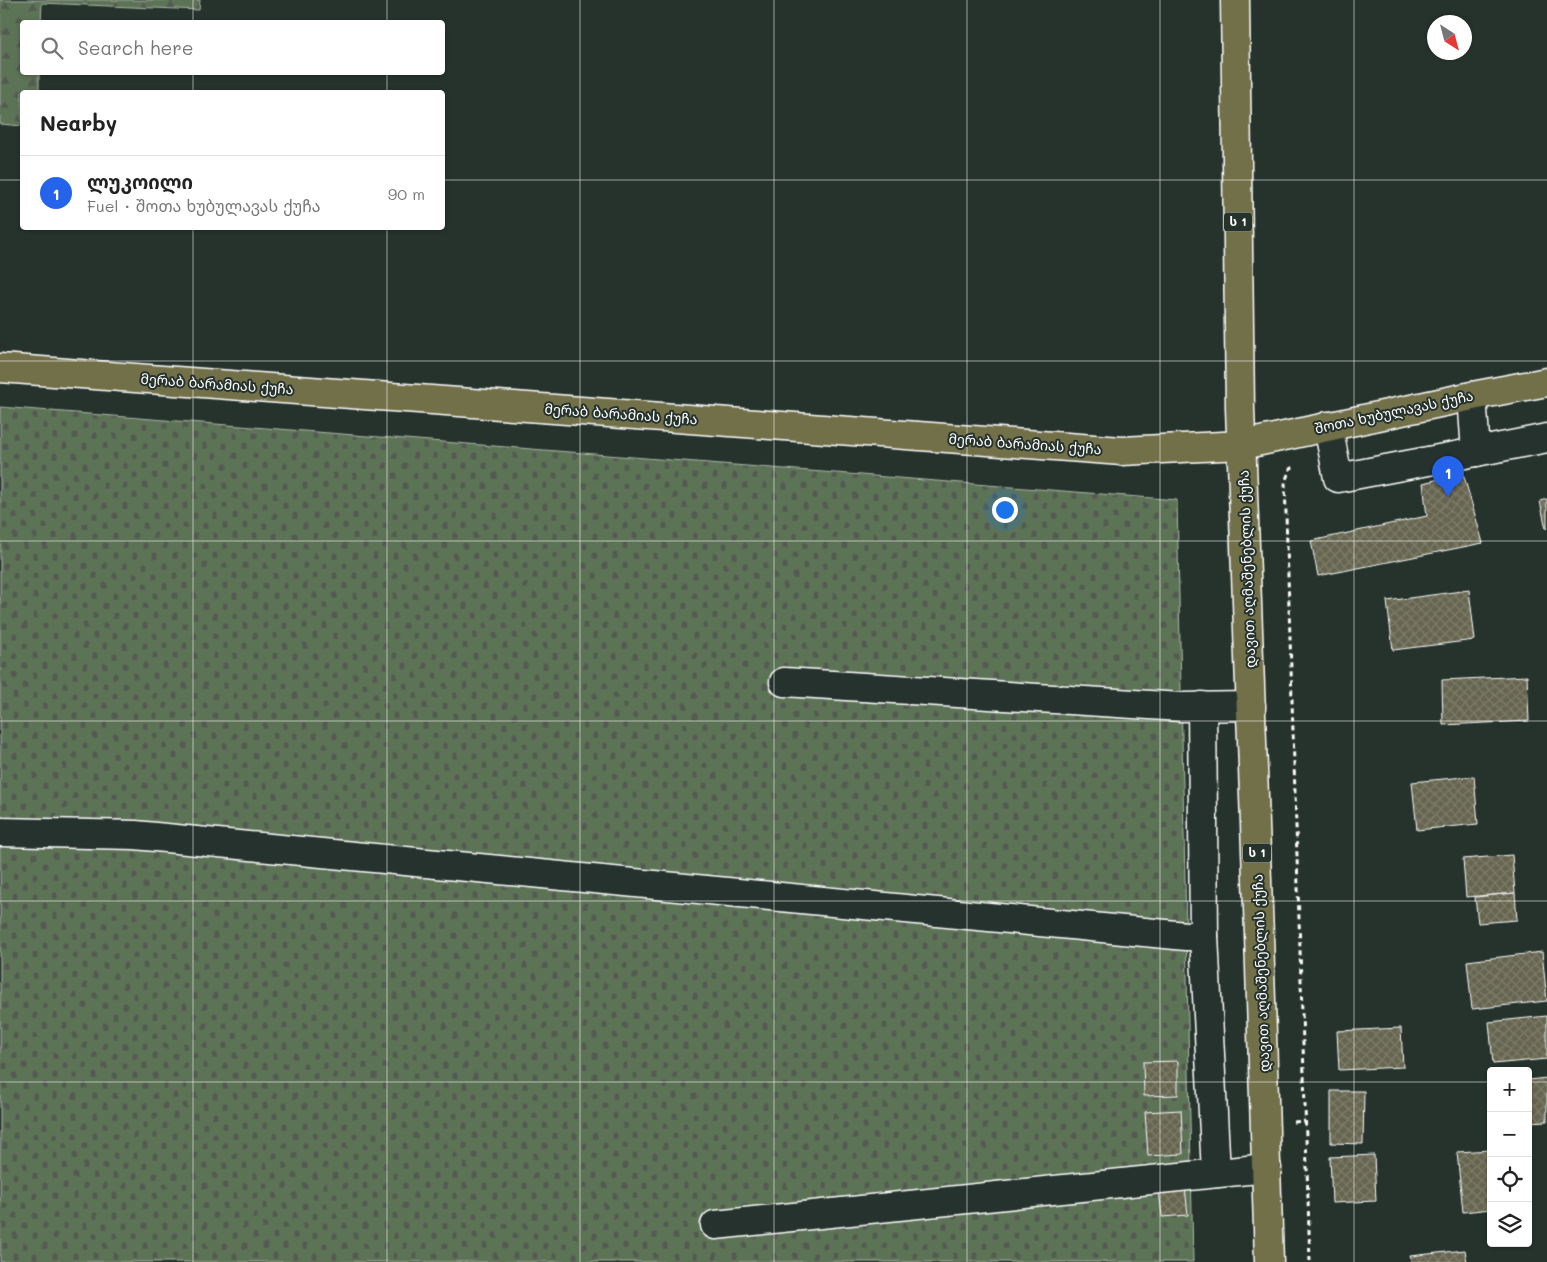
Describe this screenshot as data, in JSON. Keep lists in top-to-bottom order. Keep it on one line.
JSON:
{"streets":{"main road":["ს 1","მერაბ ბარამიას ქუჩა","შოთა ხუბულავას ქუჩა","დავით აღმაშენებლის ქუჩა"]},"crossings":[["ს 1","მერაბ ბარამიას ქუჩა"],["ს 1","შოთა ხუბულავას ქუჩა"],["ს 1","დავით აღმაშენებლის ქუჩა"],["მერაბ ბარამიას ქუჩა","შოთა ხუბულავას ქუჩა"],["მერაბ ბარამიას ქუჩა","დავით აღმაშენებლის ქუჩა"],["შოთა ხუბულავას ქუჩა","დავით აღმაშენებლის ქუჩა"]],"north":"bottom right","page":{"search":"Search here","heading":"Nearby","list":[{"mark":"1","name":"ლუკოილი","note":"Fuel · შოთა ხუბულავას ქუჩა","value":"90 m"}],"pins":"1","map_buttons":["+","−"]}}
